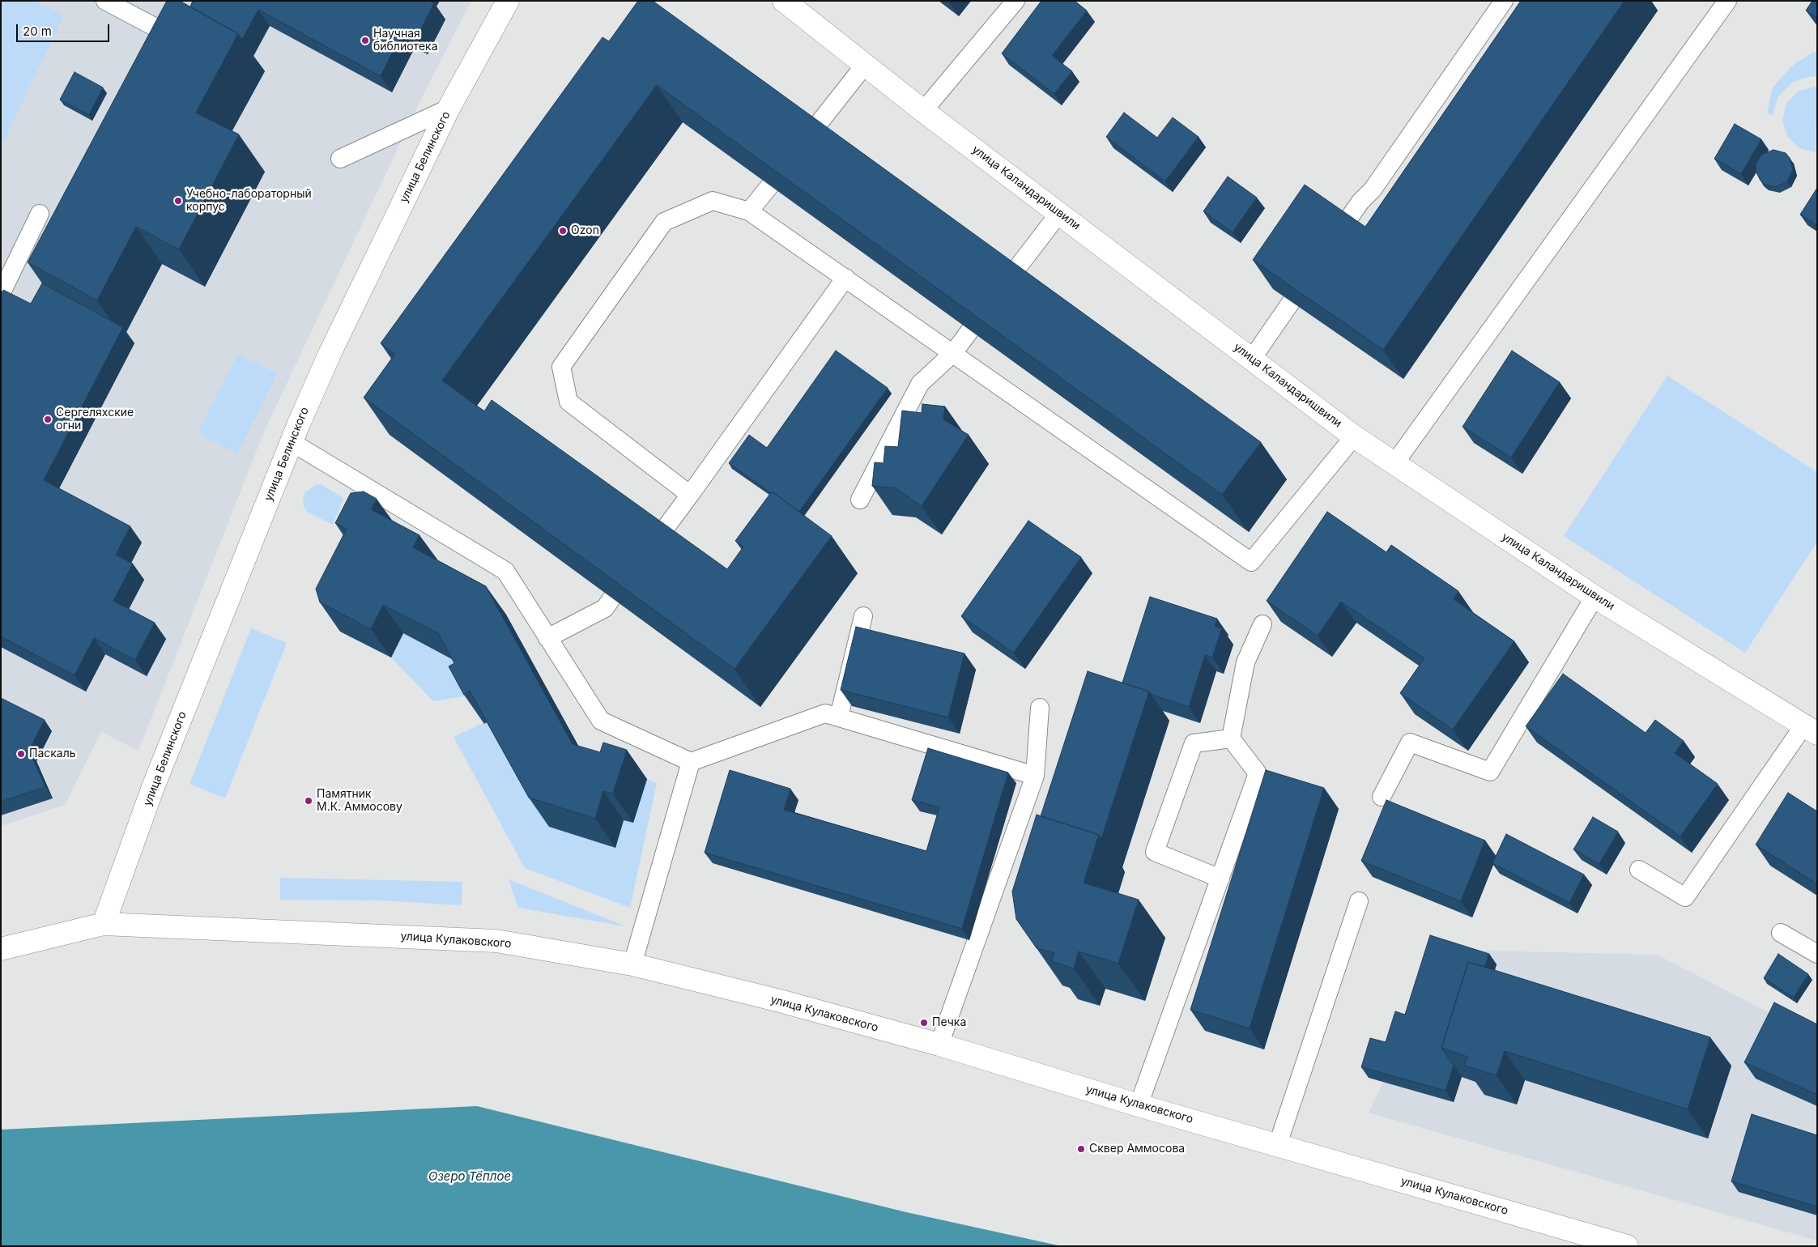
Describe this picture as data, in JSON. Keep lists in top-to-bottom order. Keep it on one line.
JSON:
{"streets":{"street":["улица Белинского","улица Каландаришвили","улица Кулаковского"]},"crossings":[["улица Белинского","улица Кулаковского"]],"water":["Озеро Тёплое"],"places":["Научная библиотека","Учебно-лабораторный корпус","Ozon","Сергеляхские огни","Паскаль","Памятник М.К. Аммосову","Печка","Сквер Аммосова"],"scale_bar":"20 m"}
